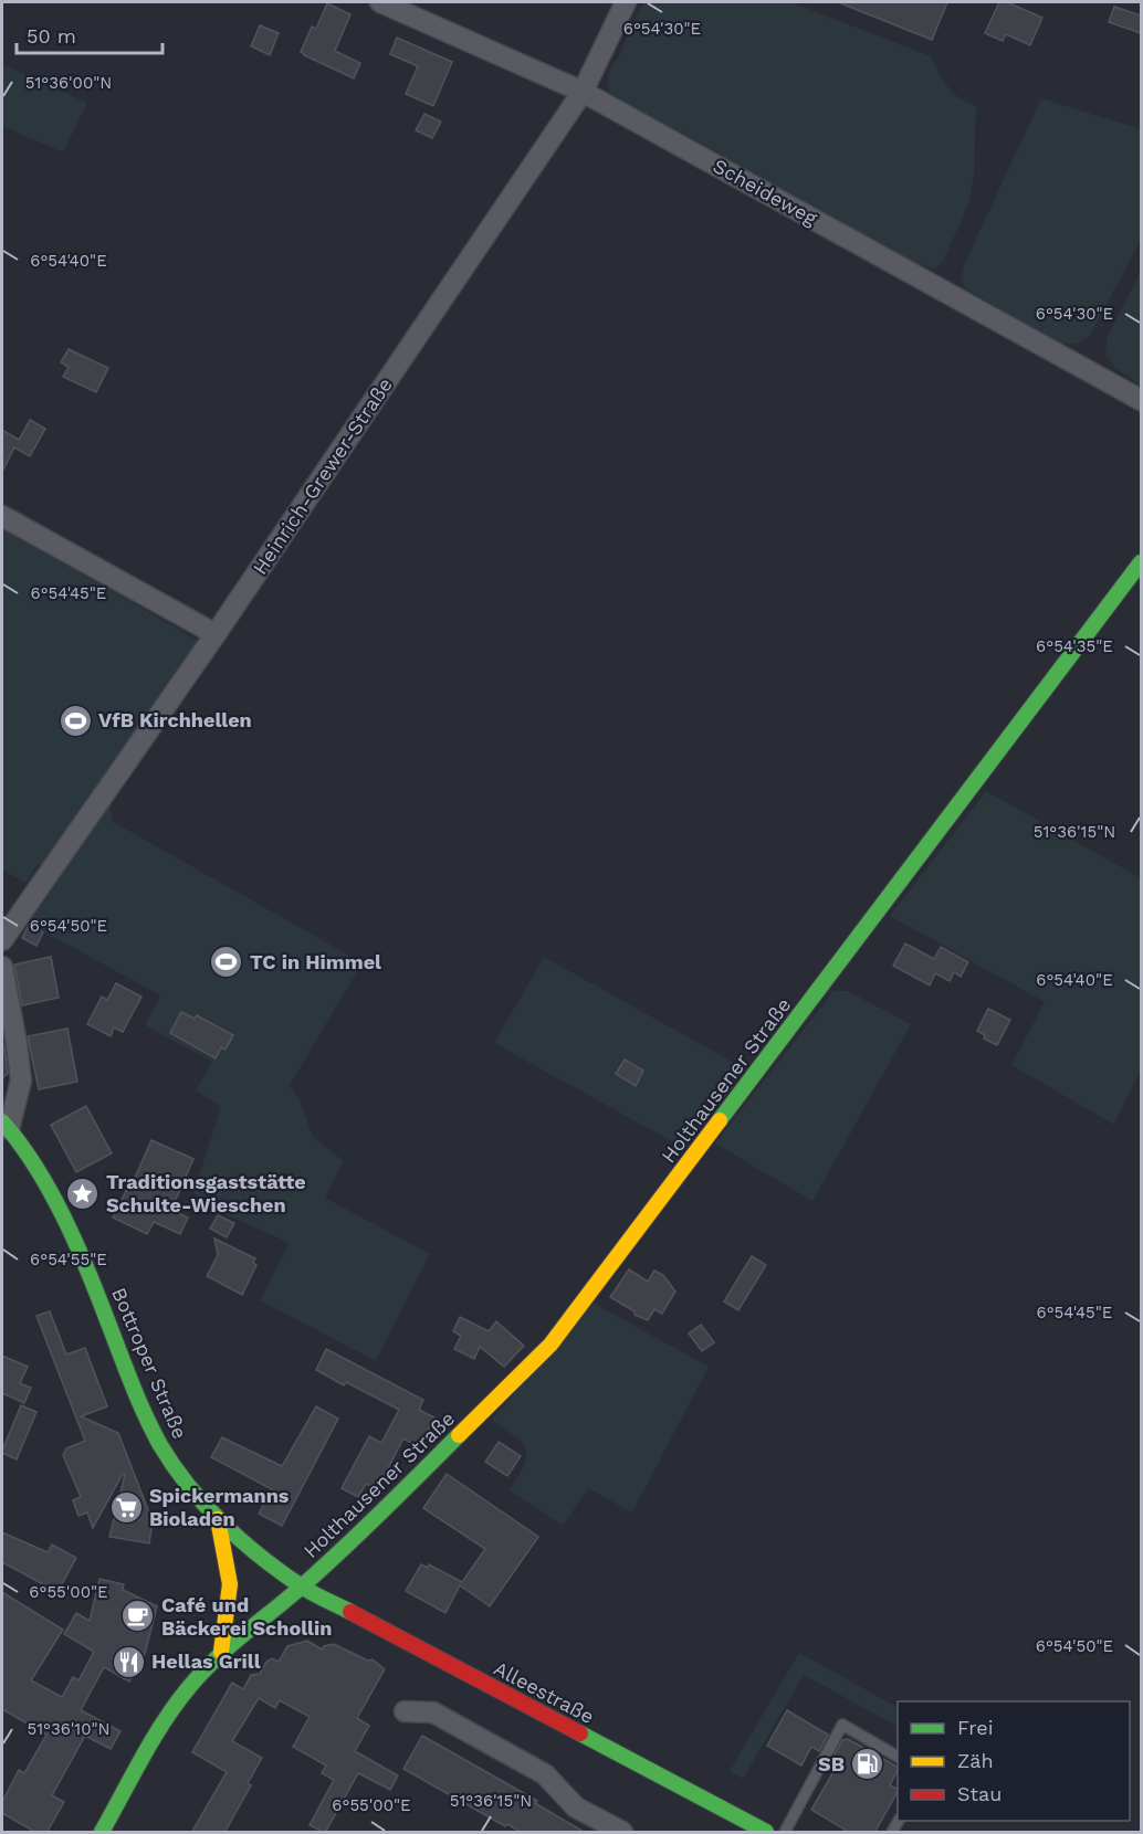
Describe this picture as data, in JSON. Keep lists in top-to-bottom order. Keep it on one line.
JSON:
{"streets":{"main road":["Holthausener Straße","Bottroper Straße","Alleestraße"],"street":["Scheideweg","Heinrich-Grewer-Straße"]},"crossings":[["Scheideweg","Heinrich-Grewer-Straße"],["Holthausener Straße","Bottroper Straße"],["Holthausener Straße","Alleestraße"],["Bottroper Straße","Alleestraße"]],"places":{"sports":["VfB Kirchhellen","TC in Himmel"],"place":["Traditionsgaststätte Schulte-Wieschen"],"supermarket":["Spickermanns Bioladen"],"cafe":["Café und Bäckerei Schollin"],"restaurant":["Hellas Grill"],"fuel station":["SB"]},"legend":["Frei","Zäh","Stau"],"scale_bar":"50 m","coordinates":["6°54'30\"E","51°36'00\"N","6°54'40\"E","6°54'45\"E","6°54'35\"E","51°36'15\"N","6°54'50\"E","6°54'55\"E","6°55'00\"E","51°36'10\"N"]}
